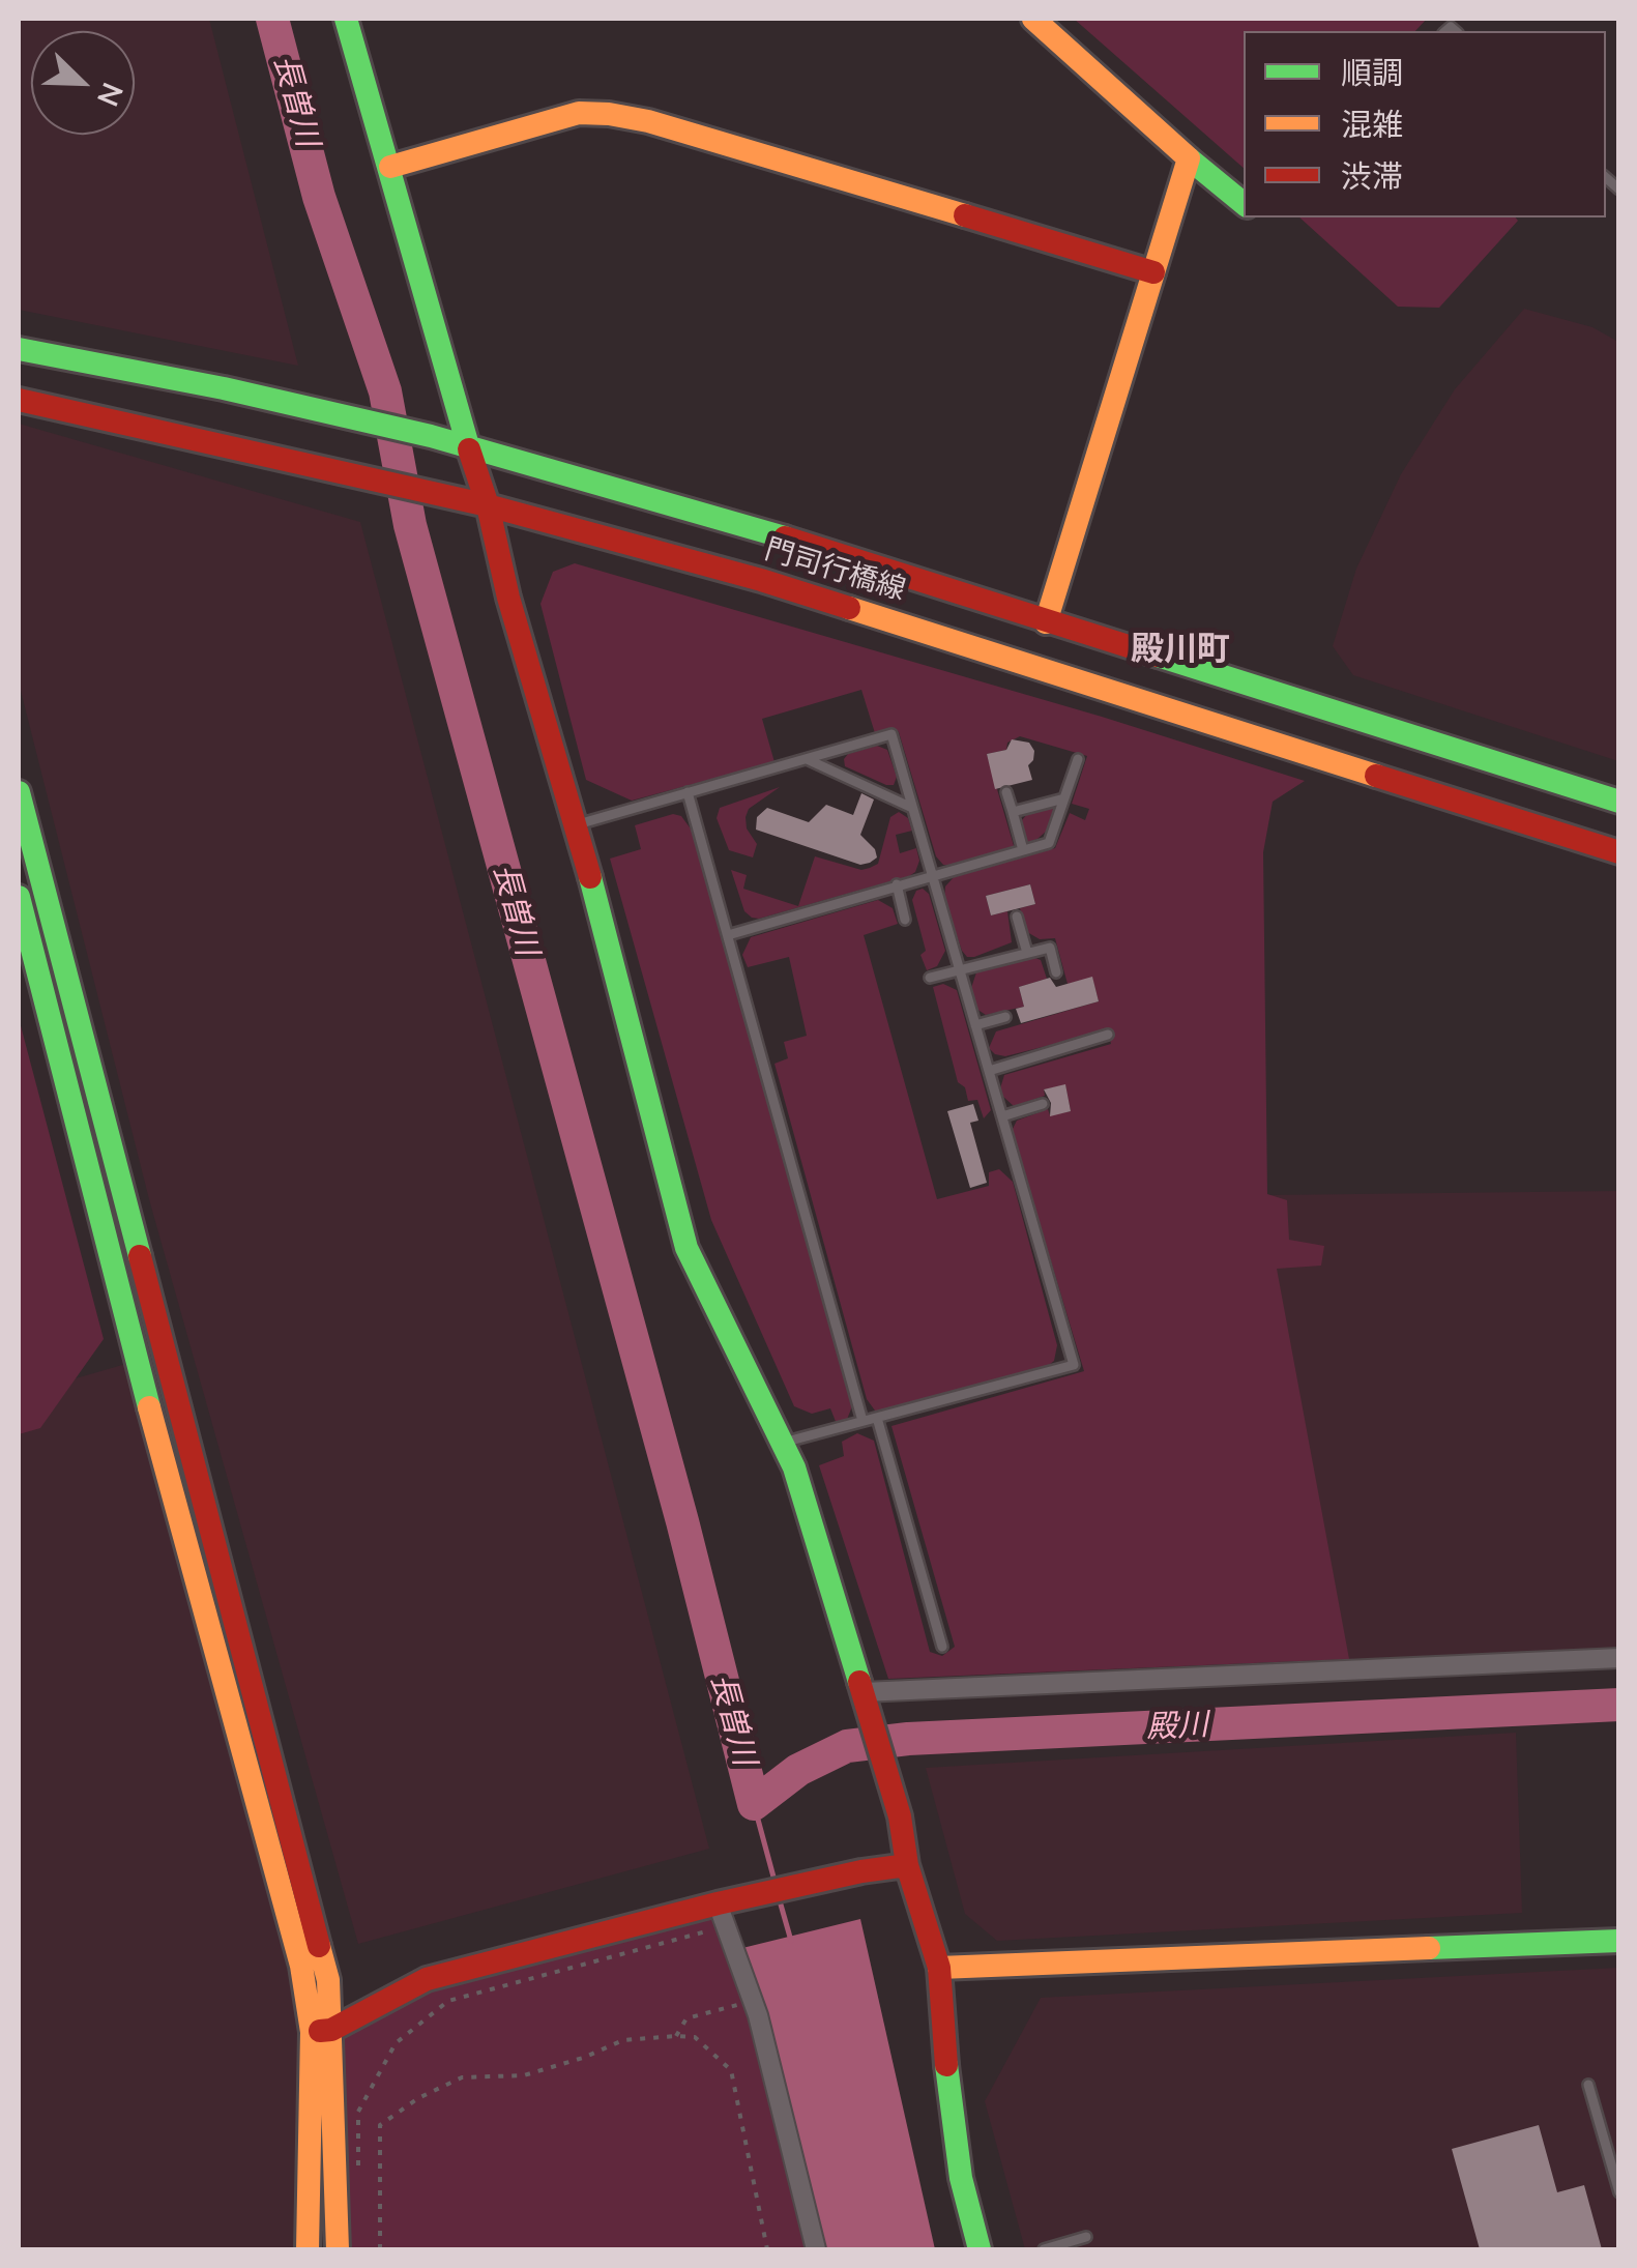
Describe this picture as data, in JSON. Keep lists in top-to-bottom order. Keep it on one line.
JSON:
{"streets":{"street":["門司行橋線"]},"districts":["殿川町"],"water":["長曽川","殿川"],"legend":["順調","混雑","渋滞"],"north":"bottom right"}
